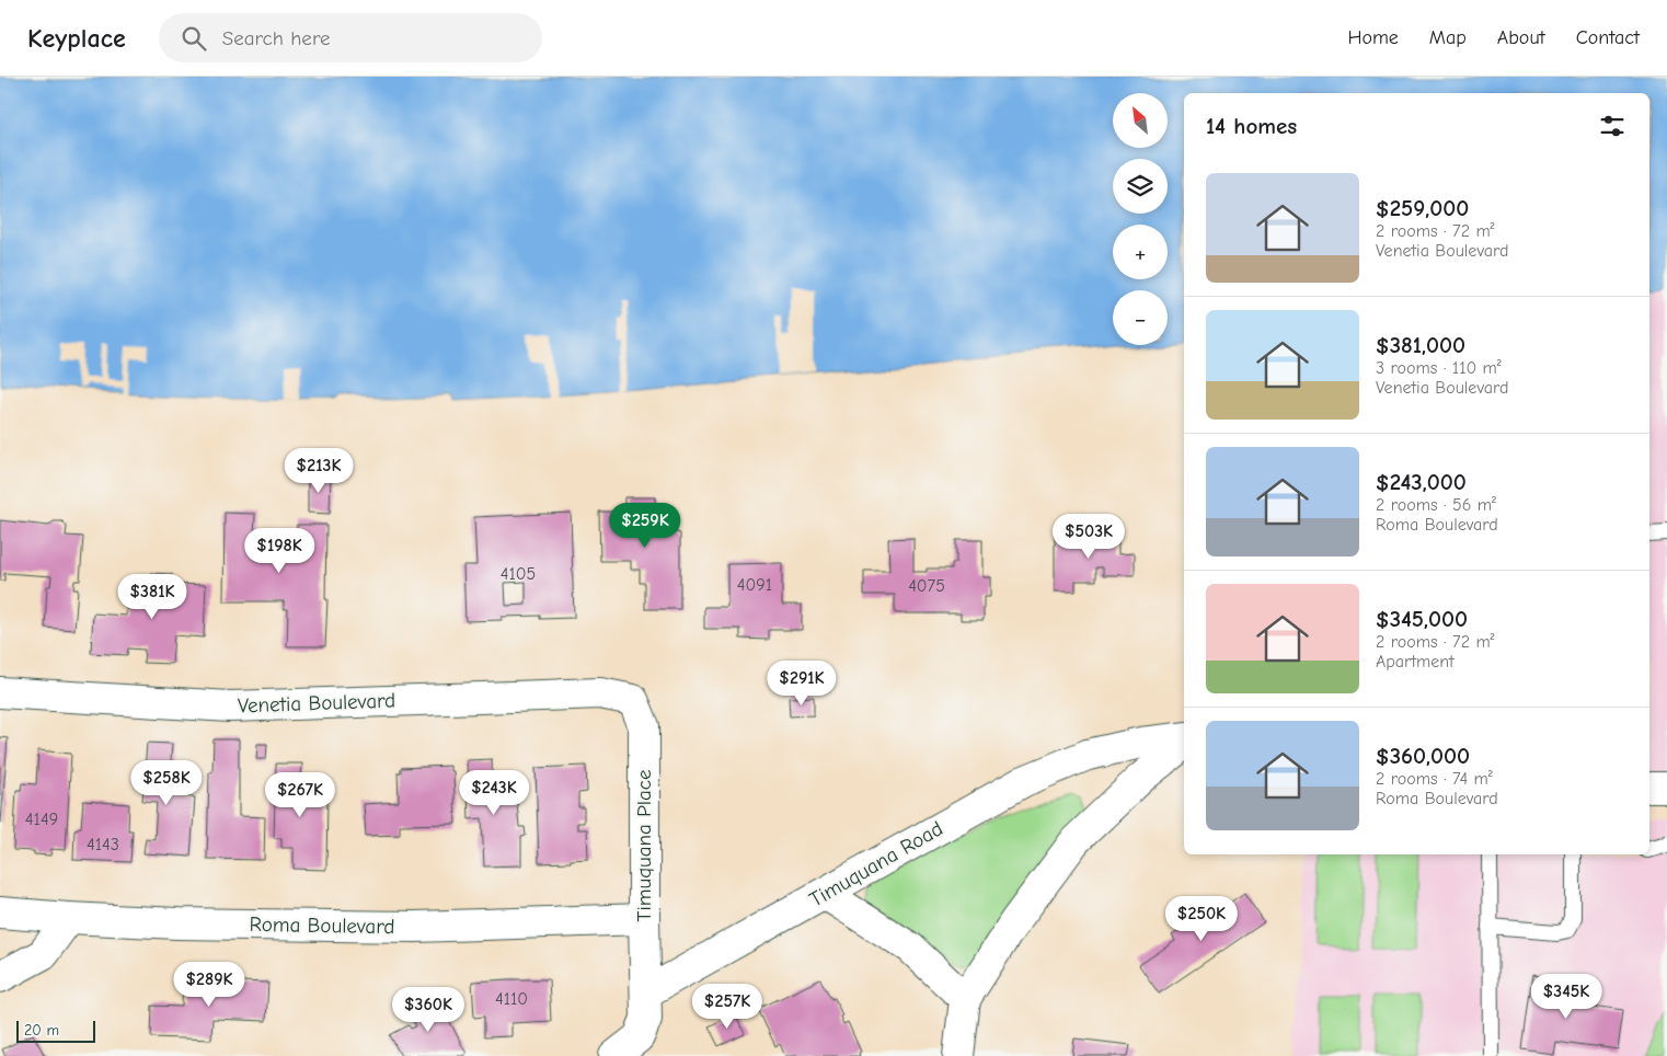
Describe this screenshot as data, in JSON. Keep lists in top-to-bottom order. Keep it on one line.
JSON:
{"streets":{"street":["Venetia Boulevard","Timuquana Place","Timuquana Road","Roma Boulevard"]},"crossings":[["Venetia Boulevard","Timuquana Place"],["Timuquana Place","Timuquana Road"],["Timuquana Place","Roma Boulevard"]],"house_numbers":["4105","4091","4075","4149","4143","4110"],"scale_bar":"20 m","north":"top left","page":{"header":"Keyplace","search":"Search here","nav":["Home","Map","About","Contact"],"map_buttons":["+","−"],"heading":"14 homes","list":[{"name":"$259,000","note":"2 rooms · 72 m² · Venetia Boulevard"},{"name":"$381,000","note":"3 rooms · 110 m² · Venetia Boulevard"},{"name":"$243,000","note":"2 rooms · 56 m² · Roma Boulevard"},{"name":"$345,000","note":"2 rooms · 72 m² · Apartment"},{"name":"$360,000","note":"2 rooms · 74 m² · Roma Boulevard"}],"price":["$213K","$259K","$503K","$198K","$381K","$291K","$258K","$243K","$267K","$250K","$289K","$345K","$257K","$360K"],"scale":"20 m"}}
